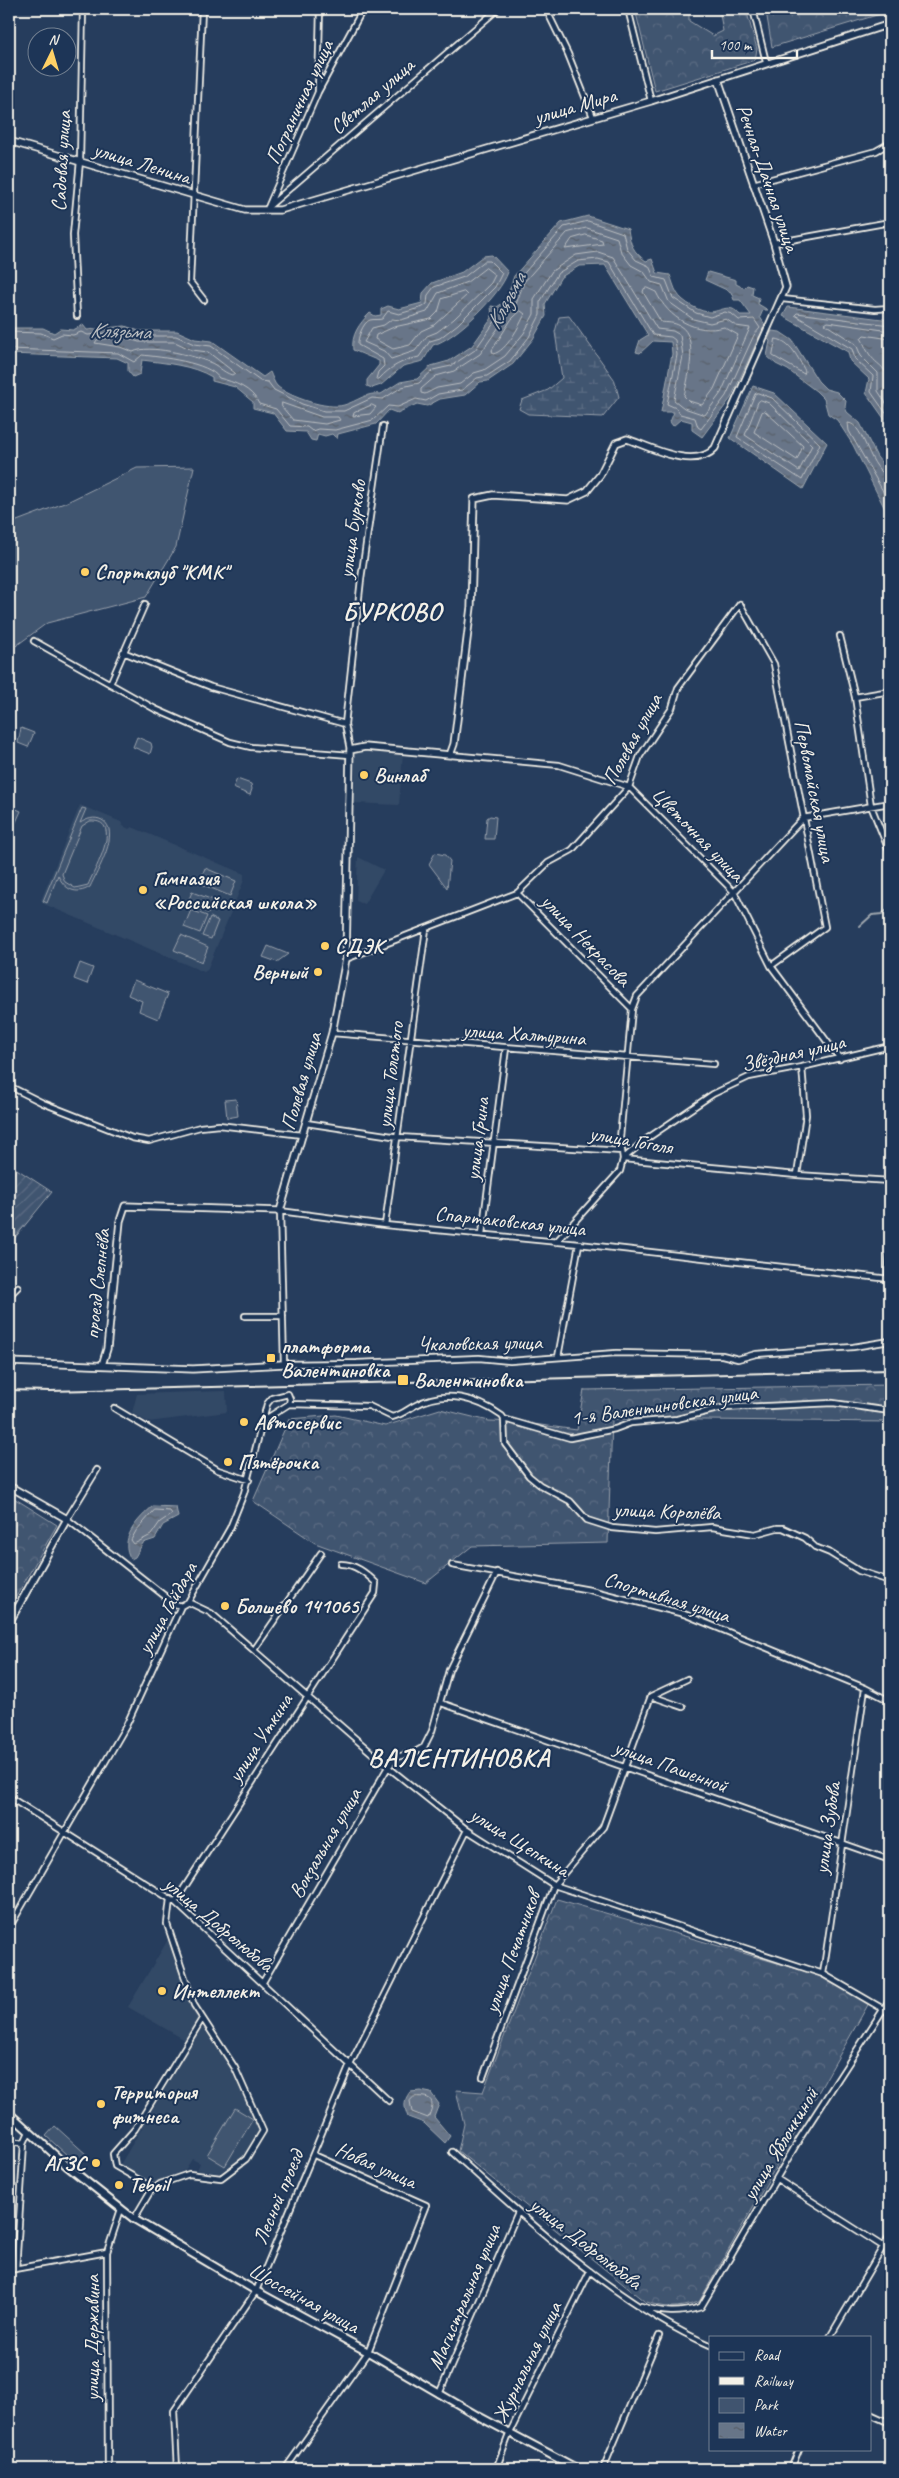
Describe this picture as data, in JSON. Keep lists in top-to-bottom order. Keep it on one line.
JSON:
{"streets":{"main road":["Шоссейная улица"],"street":["Светлая улица","Пограничная улица","улица Мира","Садовая улица","улица Ленина","Речная-Дачная улица","улица Бурково","Полевая улица","Первомайская улица","Цветочная улица","улица Некрасова","улица Халтурина","Звёздная улица","улица Толстого","улица Грина","улица Гоголя","Спартаковская улица","проезд Слепнёва","Чкаловская улица","1-я Валентиновская улица","улица Королёва","Спортивная улица","улица Гайдара","улица Уткина","улица Пашенной","улица Зубова","улица Щепкина","Вокзальная улица","улица Добролюбова","улица Печатников","улица Яблочкиной","Новая улица","Лесной проезд","Магистральная улица","улица Державина","Журнальная улица"]},"crossings":[["Светлая улица","Пограничная улица"],["Светлая улица","улица Мира"],["Светлая улица","улица Ленина"],["Пограничная улица","улица Мира"],["Пограничная улица","улица Ленина"],["улица Мира","улица Ленина"],["улица Мира","Речная-Дачная улица"],["Садовая улица","улица Ленина"],["улица Бурково","Полевая улица"],["Полевая улица","Первомайская улица"],["Полевая улица","Цветочная улица"],["Полевая улица","улица Некрасова"],["Полевая улица","улица Халтурина"],["Полевая улица","улица Толстого"],["Полевая улица","улица Гоголя"],["Полевая улица","Спартаковская улица"],["Первомайская улица","Цветочная улица"],["Цветочная улица","Звёздная улица"],["улица Халтурина","улица Толстого"],["улица Халтурина","улица Грина"],["Звёздная улица","улица Гоголя"],["Звёздная улица","Спартаковская улица"],["улица Толстого","улица Гоголя"],["улица Толстого","Спартаковская улица"],["улица Грина","улица Гоголя"],["улица Грина","Спартаковская улица"],["Спартаковская улица","проезд Слепнёва"],["проезд Слепнёва","Чкаловская улица"],["1-я Валентиновская улица","улица Королёва"],["Спортивная улица","улица Зубова"],["Спортивная улица","Вокзальная улица"],["улица Гайдара","улица Щепкина"],["улица Гайдара","улица Добролюбова"],["улица Уткина","улица Щепкина"],["улица Уткина","улица Добролюбова"],["улица Пашенной","улица Зубова"],["улица Пашенной","Вокзальная улица"],["улица Пашенной","улица Печатников"],["улица Зубова","улица Щепкина"],["улица Щепкина","Вокзальная улица"],["улица Щепкина","улица Печатников"],["улица Щепкина","улица Яблочкиной"],["улица Щепкина","Лесной проезд"],["Вокзальная улица","улица Добролюбова"],["улица Добролюбова","улица Яблочкиной"],["улица Добролюбова","Лесной проезд"],["улица Добролюбова","Магистральная улица"],["улица Добролюбова","Журнальная улица"],["Новая улица","Лесной проезд"],["Новая улица","Шоссейная улица"],["Лесной проезд","Шоссейная улица"],["Магистральная улица","Шоссейная улица"],["Шоссейная улица","улица Державина"],["Шоссейная улица","Журнальная улица"]],"districts":["БУРКОВО","ВАЛЕНТИНОВКА"],"water":["Клязьма"],"places":{"other":["Спортклуб \"КМК\"","Винлаб","Гимназия «Российская школа»","СДЭК","Верный","Автосервис","Пятёрочка","Болшево 141065","Интеллект","Территория фитнеса","АГЗС","Teboil"],"transit":["платформа Валентиновка","Валентиновка"]},"legend":["Road","Railway","Park","Water"],"scale_bar":"100 m","north":"top"}
